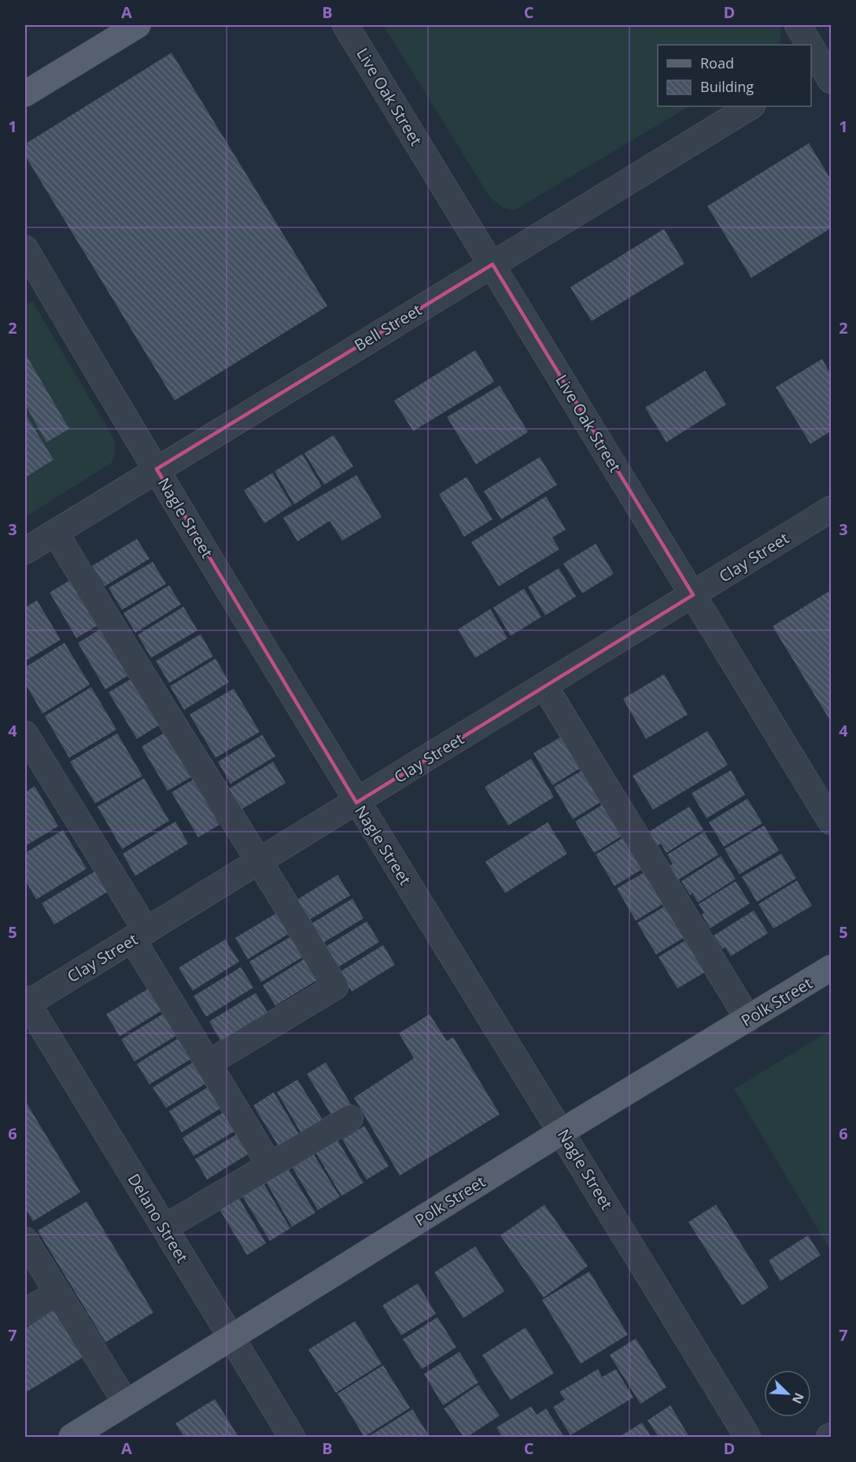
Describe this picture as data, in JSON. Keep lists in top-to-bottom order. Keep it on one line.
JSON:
{"streets":{"main road":["Polk Street"],"street":["Live Oak Street","Bell Street","Nagle Street","Clay Street","Delano Street"]},"crossings":[["Live Oak Street","Bell Street"],["Live Oak Street","Clay Street"],["Bell Street","Nagle Street"],["Nagle Street","Clay Street"],["Nagle Street","Polk Street"],["Clay Street","Delano Street"],["Polk Street","Delano Street"]],"legend":["Road","Building"],"north":"bottom right","grid":{"columns":["A","B","C","D"],"rows":["1","2","3","4","5","6","7"]}}
